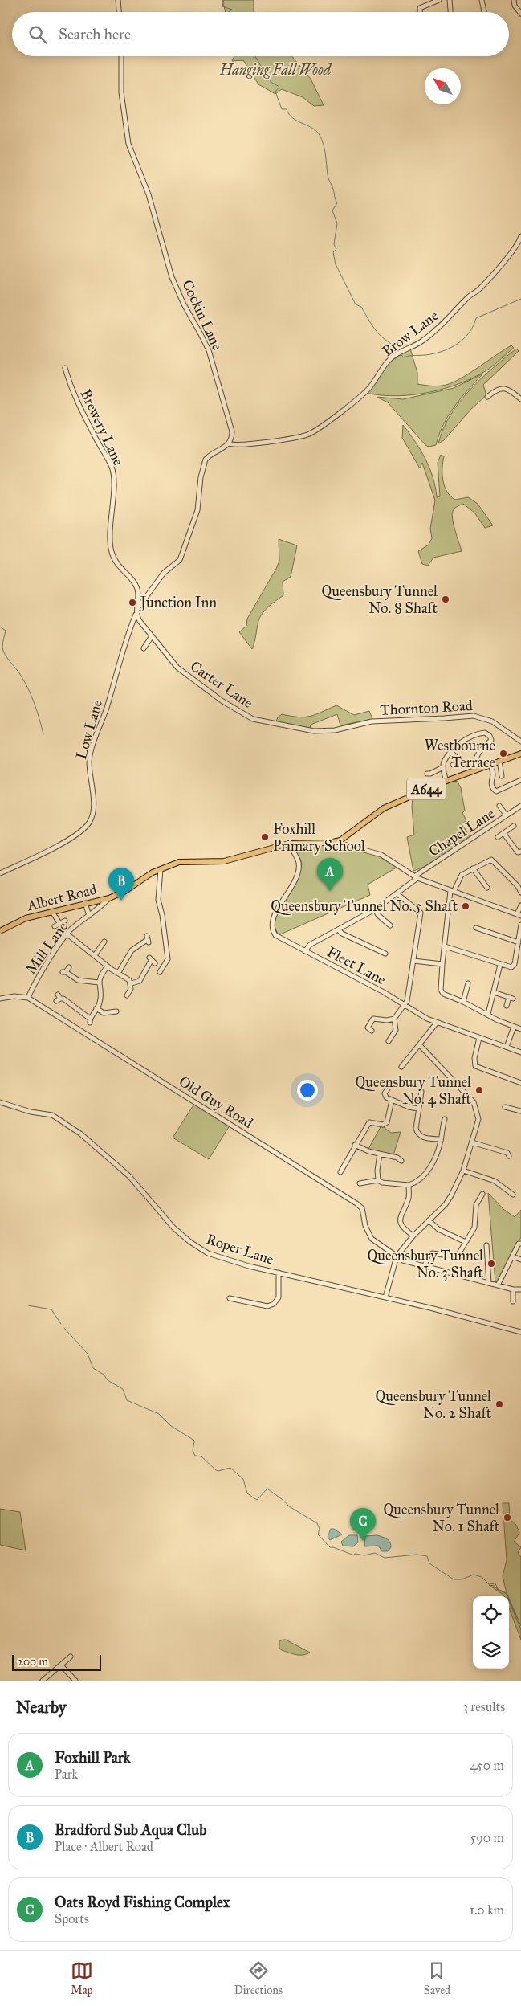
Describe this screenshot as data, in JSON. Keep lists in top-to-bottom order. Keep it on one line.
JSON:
{"streets":{"main road":["A644","Albert Road"],"street":["Cockin Lane","Brow Lane","Brewery Lane","Carter Lane","Thornton Road","Low Lane","Chapel Lane","Mill Lane","Fleet Lane","Old Guy Road","Roper Lane"]},"crossings":[["Cockin Lane","Brow Lane"],["Carter Lane","Thornton Road"],["Carter Lane","Low Lane"],["A644","Albert Road"],["A644","Fleet Lane"],["Chapel Lane","Fleet Lane"],["Albert Road","Mill Lane"],["Albert Road","Fleet Lane"],["Mill Lane","Old Guy Road"]],"parks":["Hanging Fall Wood"],"places":["Queensbury Tunnel No. 8 Shaft","Junction Inn","Westbourne Terrace","Foxhill Primary School","Queensbury Tunnel No. 5 Shaft","Queensbury Tunnel No. 4 Shaft","Queensbury Tunnel No. 3 Shaft","Queensbury Tunnel No. 2 Shaft","Queensbury Tunnel No. 1 Shaft"],"scale_bar":"200 m","north":"top left","page":{"search":"Search here","pins":["A","B","C"],"scale":"200 m","heading":["Nearby","3 results"],"list":[{"mark":"A","name":"Foxhill Park","note":"Park","value":"450 m"},{"mark":"B","name":"Bradford Sub Aqua Club","note":"Place · Albert Road","value":"590 m"},{"mark":"C","name":"Oats Royd Fishing Complex","note":"Sports","value":"1.0 km"}],"nav":["Map","Directions","Saved"]}}
